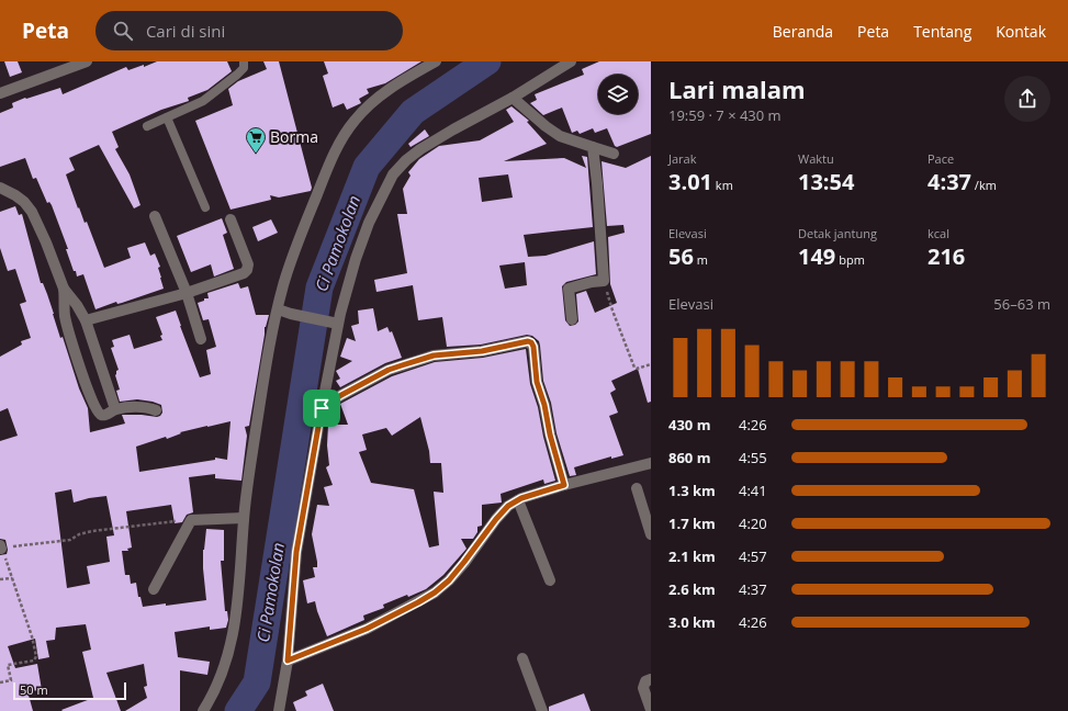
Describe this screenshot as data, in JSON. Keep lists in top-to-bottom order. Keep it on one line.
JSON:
{"water":["Ci Pamokolan"],"places":{"supermarket":["Borma"]},"scale_bar":"50 m","page":{"header":"Peta","search":"Cari di sini","nav":["Beranda","Peta","Tentang","Kontak"],"heading":["Lari malam","19:59 · 7 × 430 m"],"stats":[["Jarak","3.01 km"],["Waktu","13:54"],["Pace","4:37 /km"],["Elevasi","56 m"],["Detak jantung","149 bpm"],["kcal","216"]],"chart":["Elevasi","56–63 m"],"list":[{"name":"430 m","note":"4:26"},{"name":"860 m","note":"4:55"},{"name":"1.3 km","note":"4:41"},{"name":"1.7 km","note":"4:20"},{"name":"2.1 km","note":"4:57"},{"name":"2.6 km","note":"4:37"},{"name":"3.0 km","note":"4:26"}],"scale":"50 m"}}
